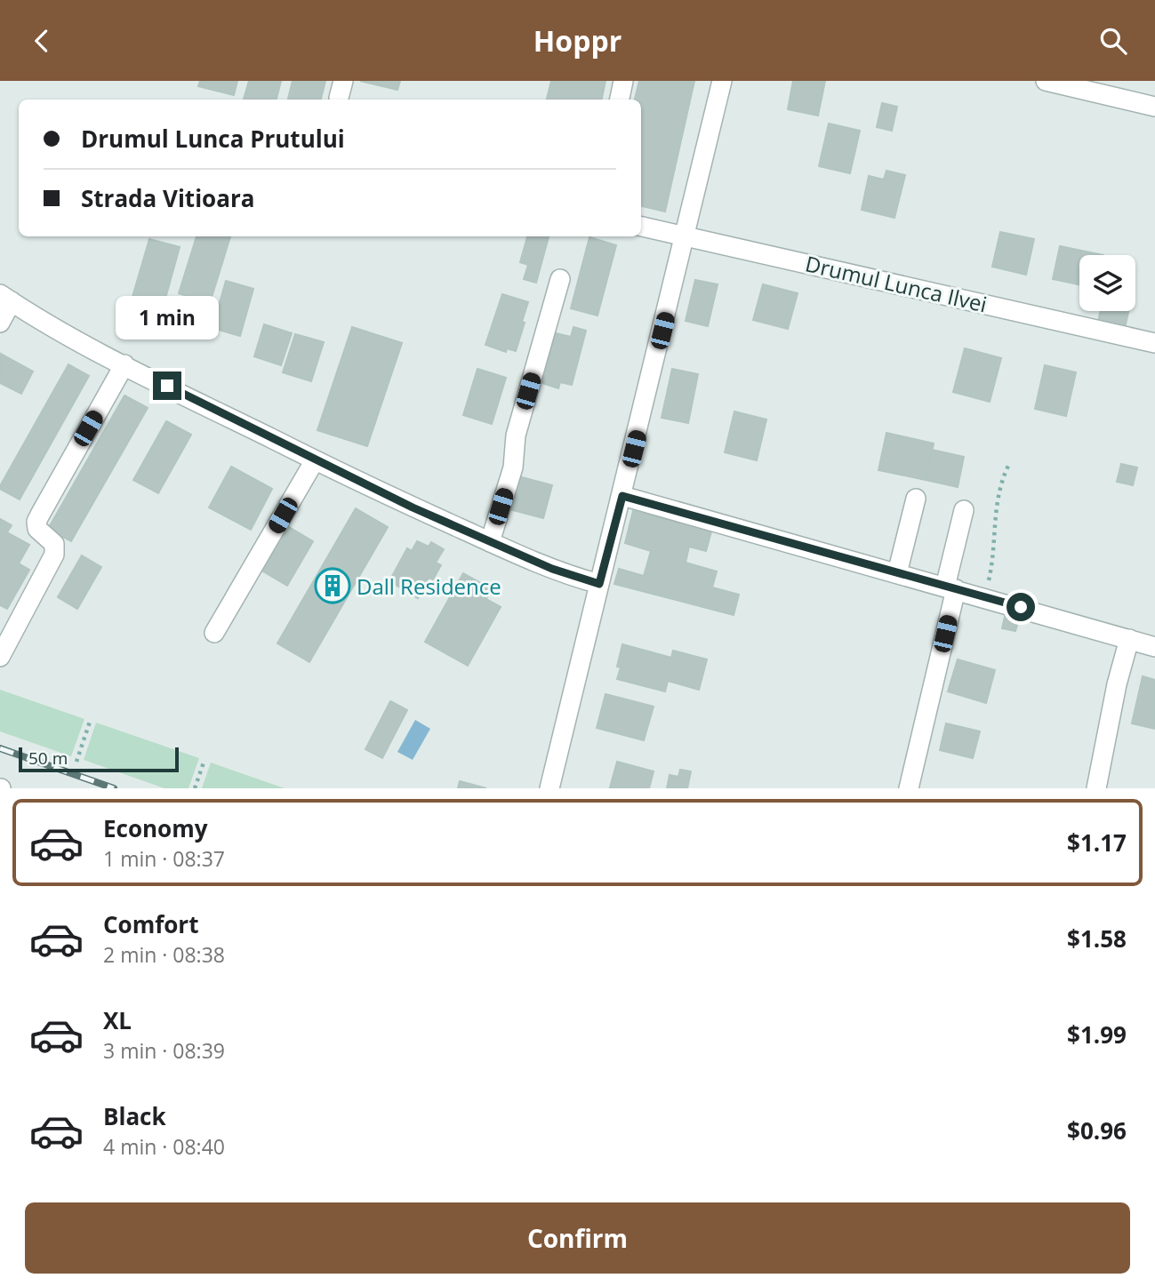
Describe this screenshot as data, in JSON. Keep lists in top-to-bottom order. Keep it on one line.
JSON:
{"streets":{"street":["Drumul Lunca Ilvei"]},"places":{"building":["Dall Residence"]},"scale_bar":"50 m","page":{"header":"Hoppr","banner":["Drumul Lunca Prutului","Strada Vitioara"],"bubble":"1 min","scale":"50 m","list":[{"name":"Economy","note":"1 min · 08:37","value":"$1.17"},{"name":"Comfort","note":"2 min · 08:38","value":"$1.58"},{"name":"XL","note":"3 min · 08:39","value":"$1.99"},{"name":"Black","note":"4 min · 08:40","value":"$0.96"}],"buttons":"Confirm"}}
